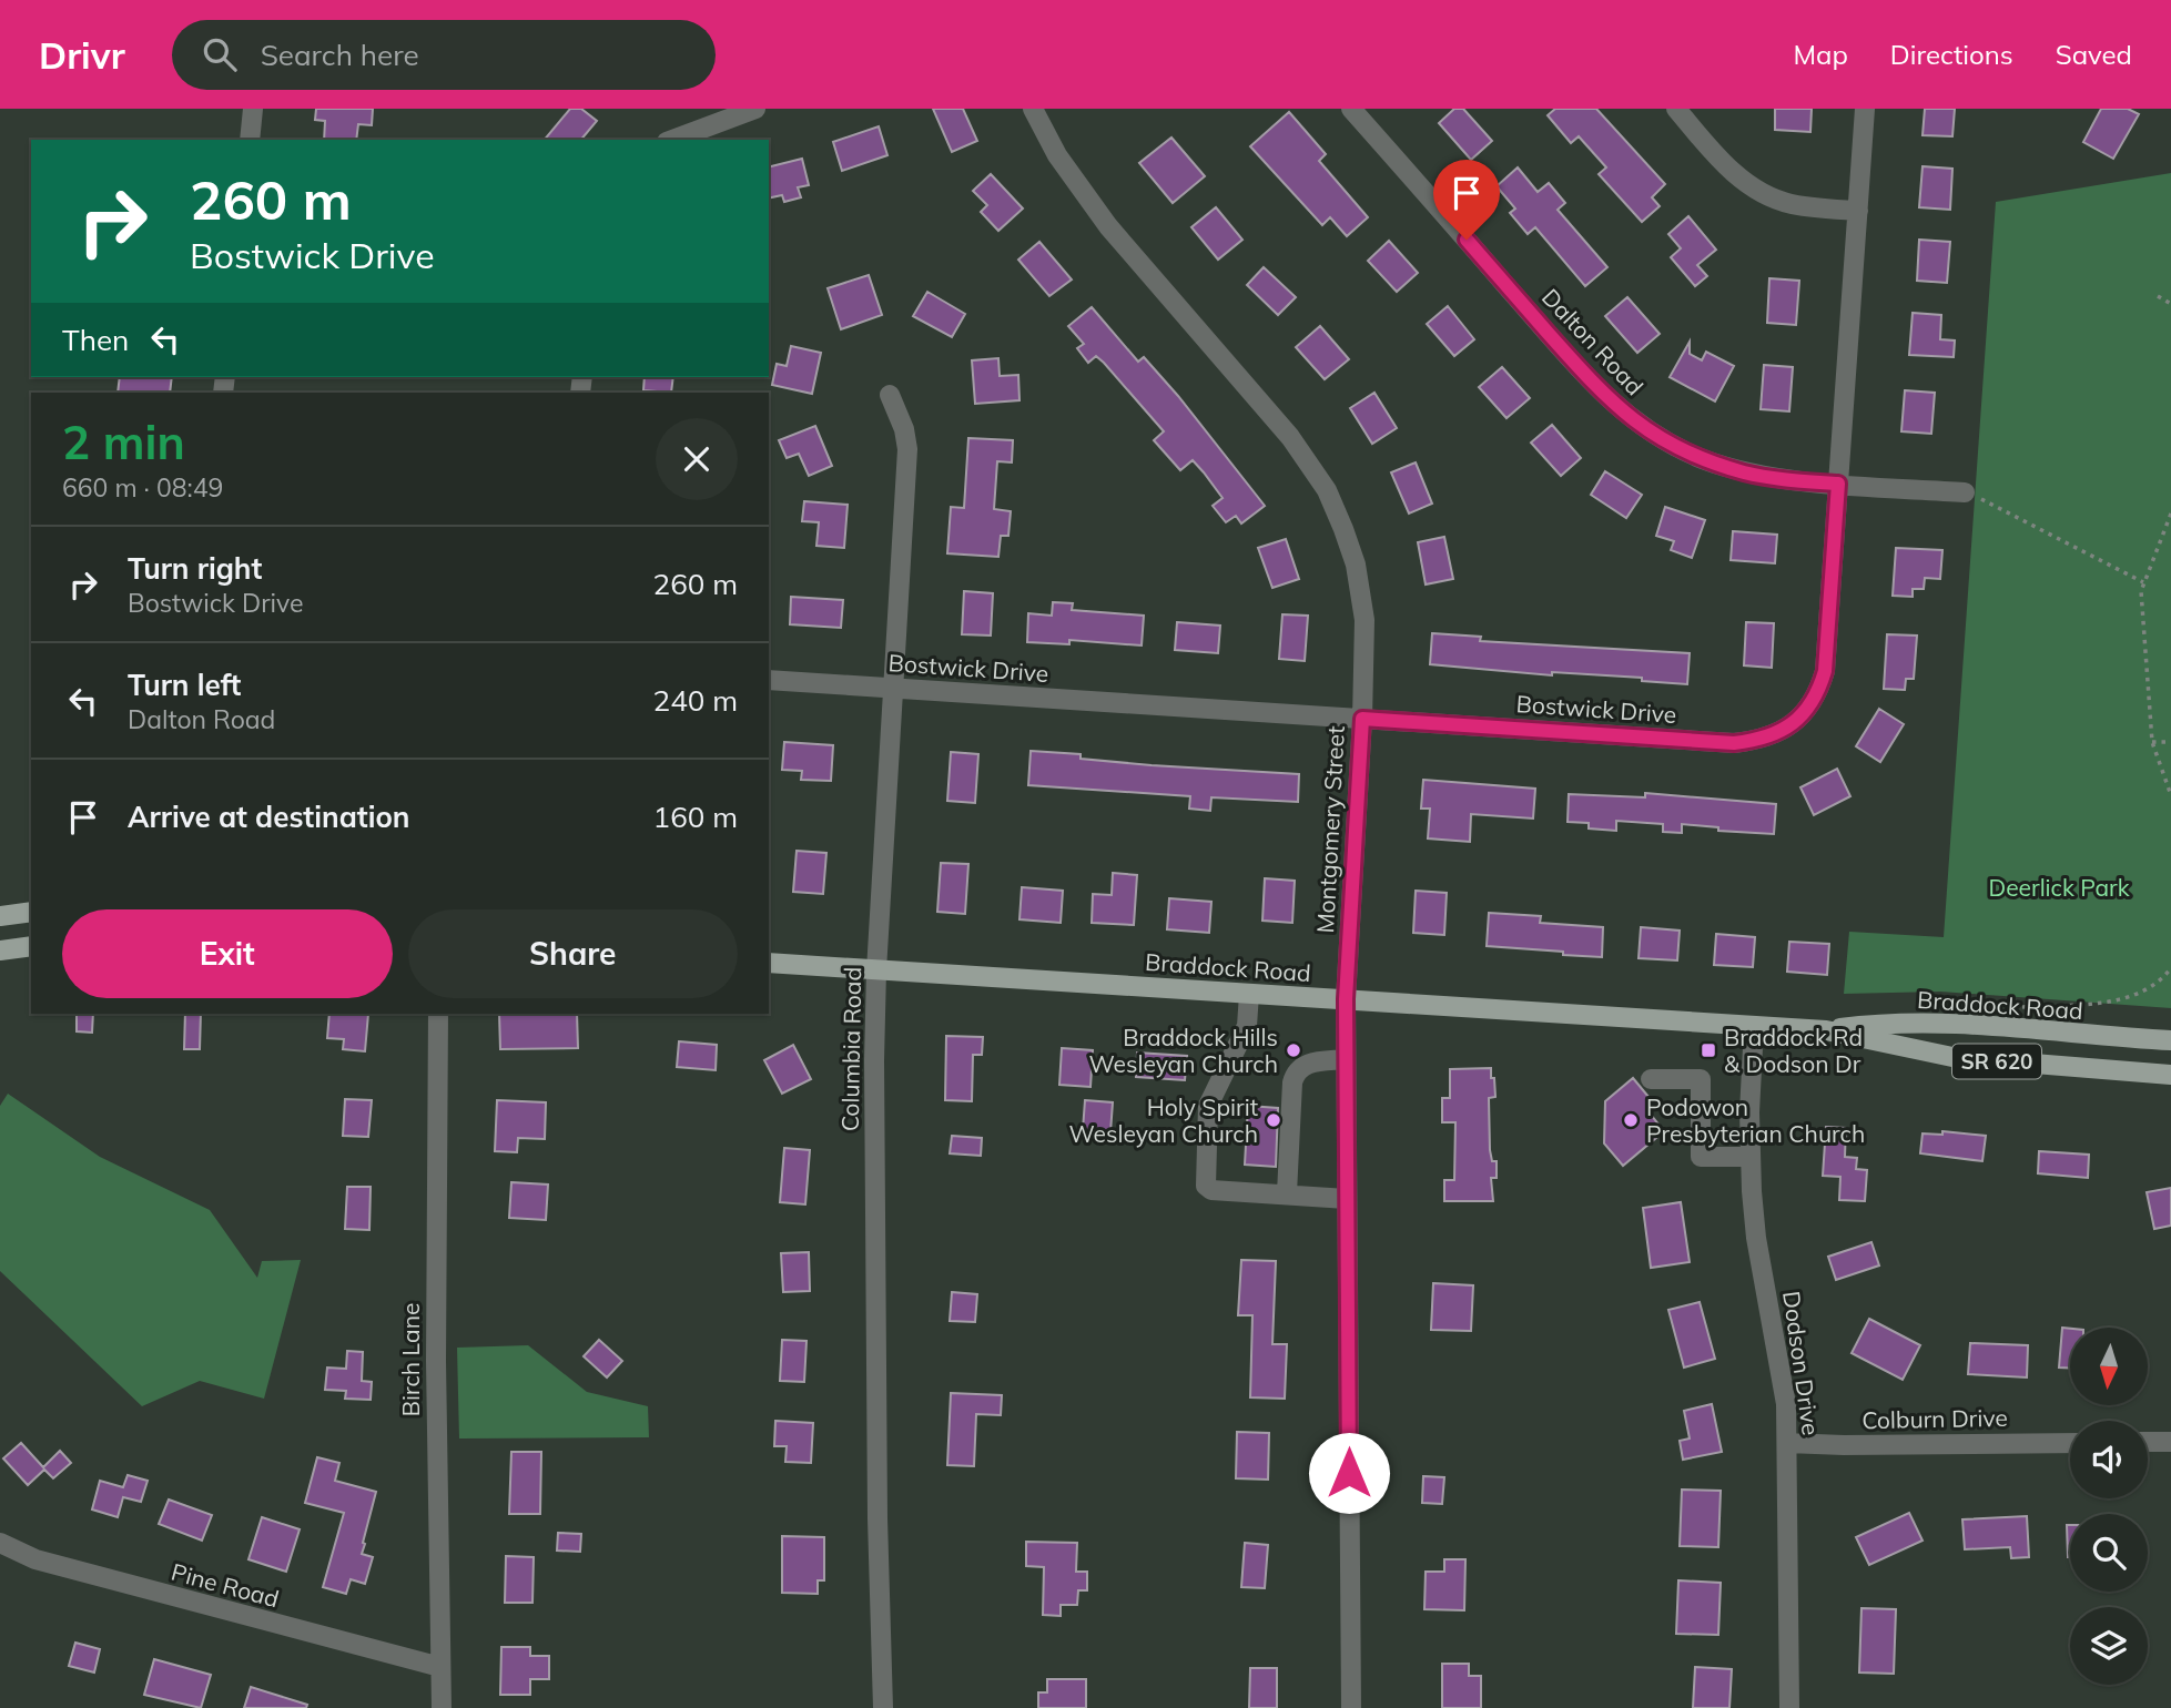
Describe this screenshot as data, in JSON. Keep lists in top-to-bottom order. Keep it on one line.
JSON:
{"streets":{"main road":["Braddock Road","SR 620"],"street":["Dalton Road","Bostwick Drive","Montgomery Street","Columbia Road","Birch Lane","Dodson Drive","Colburn Drive","Pine Road"]},"crossings":[["Dalton Road","Bostwick Drive"],["Bostwick Drive","Montgomery Street"],["Bostwick Drive","Columbia Road"],["Montgomery Street","Braddock Road"],["Braddock Road","Columbia Road"],["Braddock Road","Dodson Drive"],["Birch Lane","Pine Road"],["Dodson Drive","Colburn Drive"]],"parks":["Deerlick Park"],"places":{"other":["Braddock Hills Wesleyan Church","Holy Spirit Wesleyan Church","Podowon Presbyterian Church"],"transit":["Braddock Rd & Dodson Dr"]},"north":"bottom","page":{"header":"Drivr","search":"Search here","nav":["Map","Directions","Saved"],"turn":["260 m","Bostwick Drive"],"then":"Then","heading":["2 min","660 m · 08:49"],"list":[{"name":"Turn right","note":"Bostwick Drive","value":"260 m"},{"name":"Turn left","note":"Dalton Road","value":"240 m"},{"name":"Arrive at destination","value":"160 m"}],"buttons":["Exit","Share"]}}
